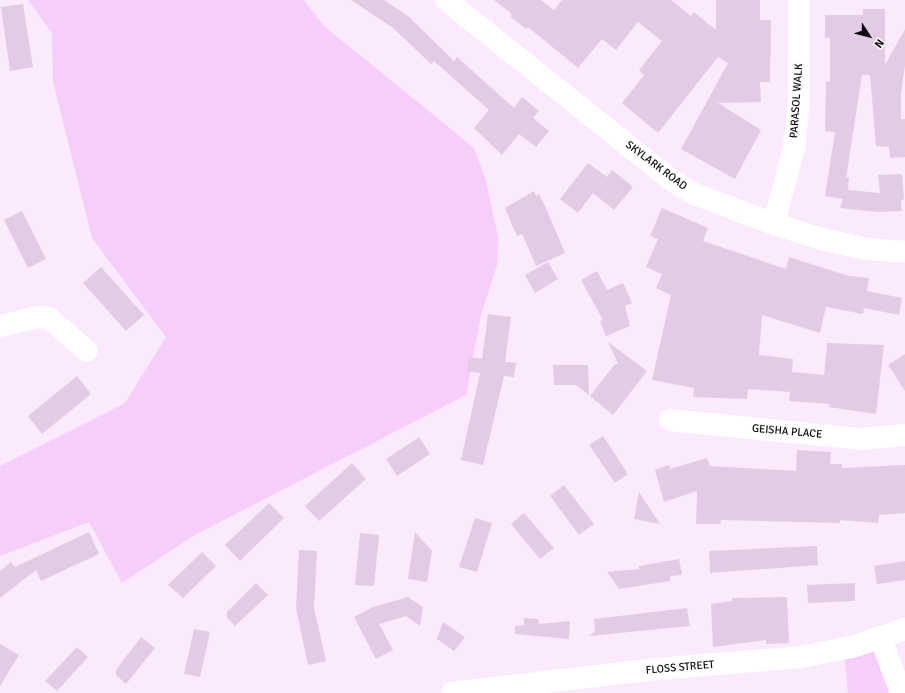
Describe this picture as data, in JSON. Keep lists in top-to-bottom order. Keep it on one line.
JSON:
{"streets":{"street":["PARASOL WALK","SKYLARK ROAD","GEISHA PLACE","FLOSS STREET"]},"crossings":[["PARASOL WALK","SKYLARK ROAD"]],"north":"bottom right"}
